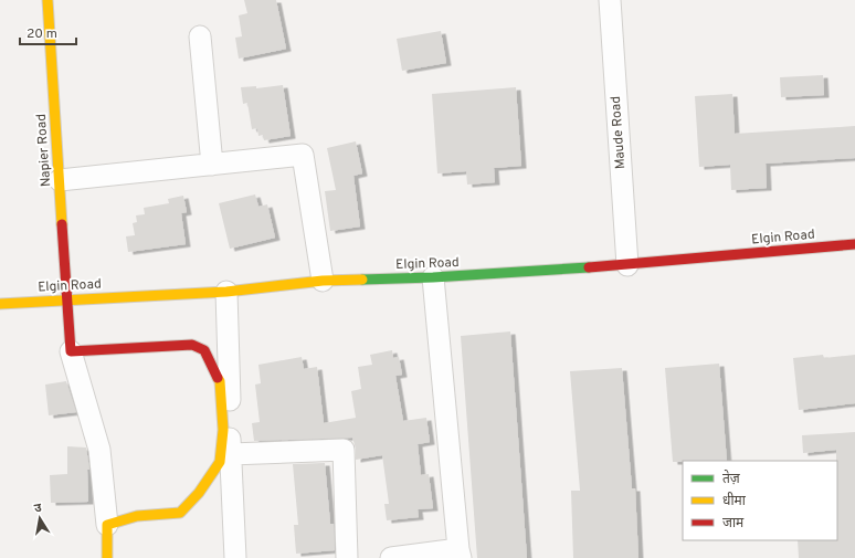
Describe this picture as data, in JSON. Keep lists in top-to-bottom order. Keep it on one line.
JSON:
{"streets":{"street":["Maude Road","Napier Road","Elgin Road"]},"crossings":[["Maude Road","Elgin Road"],["Napier Road","Elgin Road"]],"legend":["तेज़","धीमा","जाम"],"scale_bar":"20 m","north":"top"}
